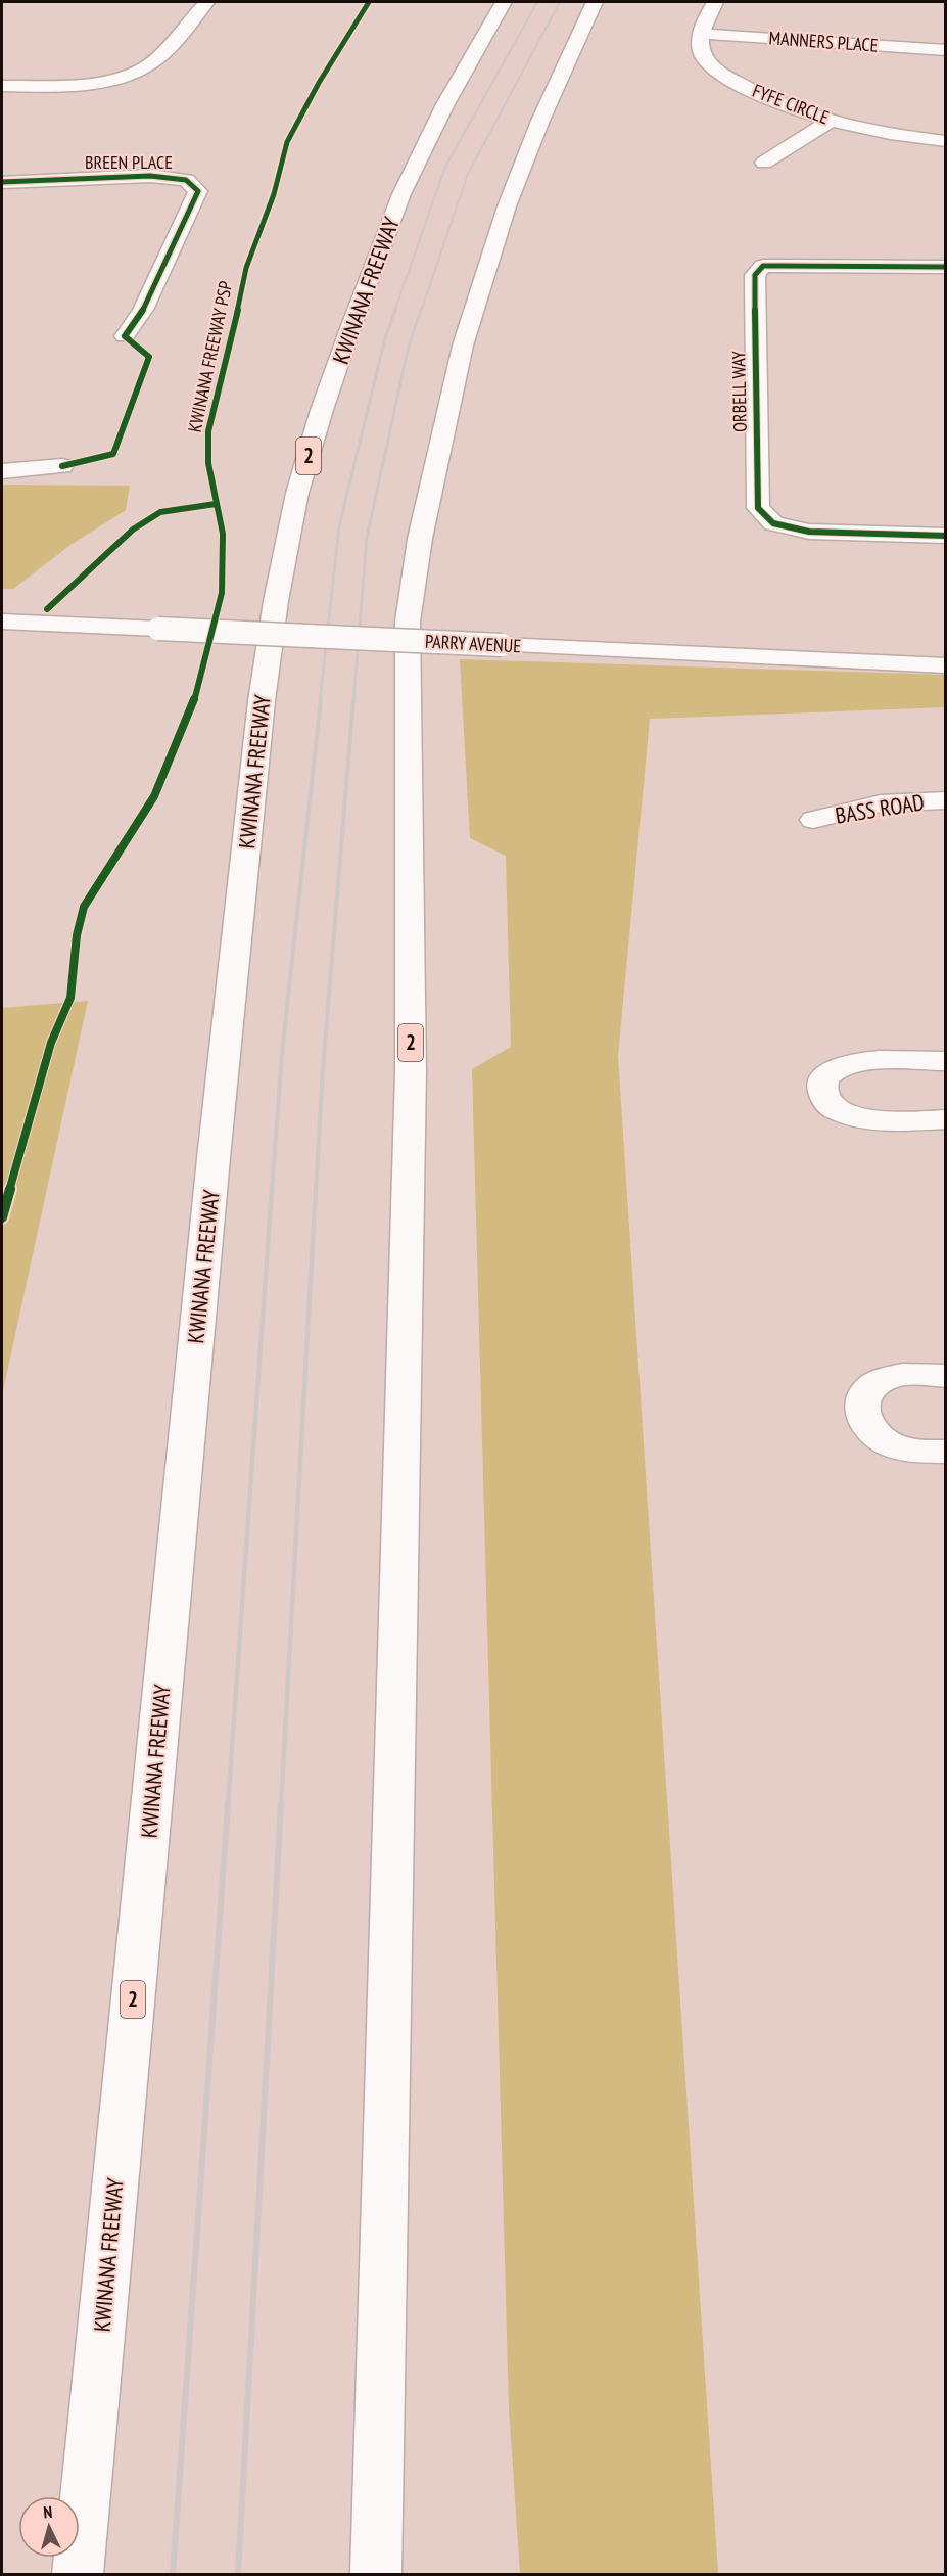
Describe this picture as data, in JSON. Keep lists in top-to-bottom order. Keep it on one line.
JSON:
{"streets":{"main road":["MANNERS PLACE","FYFE CIRCLE","BREEN PLACE","KWINANA FREEWAY","ORBELL WAY","2","PARRY AVENUE","BASS ROAD"],"cycle path":["KWINANA FREEWAY PSP"]},"crossings":[["MANNERS PLACE","FYFE CIRCLE"]],"north":"top"}
